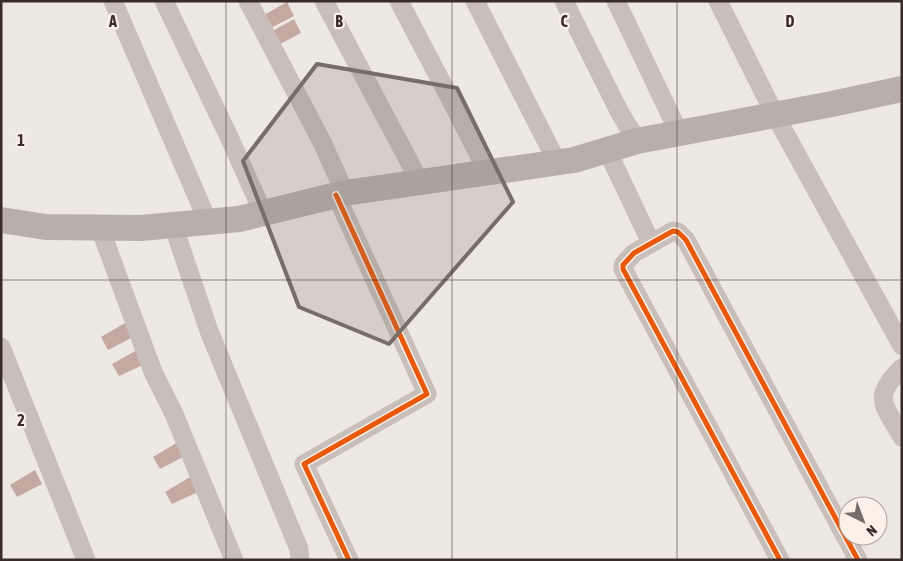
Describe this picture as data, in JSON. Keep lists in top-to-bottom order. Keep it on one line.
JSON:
{"north":"bottom right","grid":{"columns":["A","B","C","D"],"rows":["1","2"]}}
